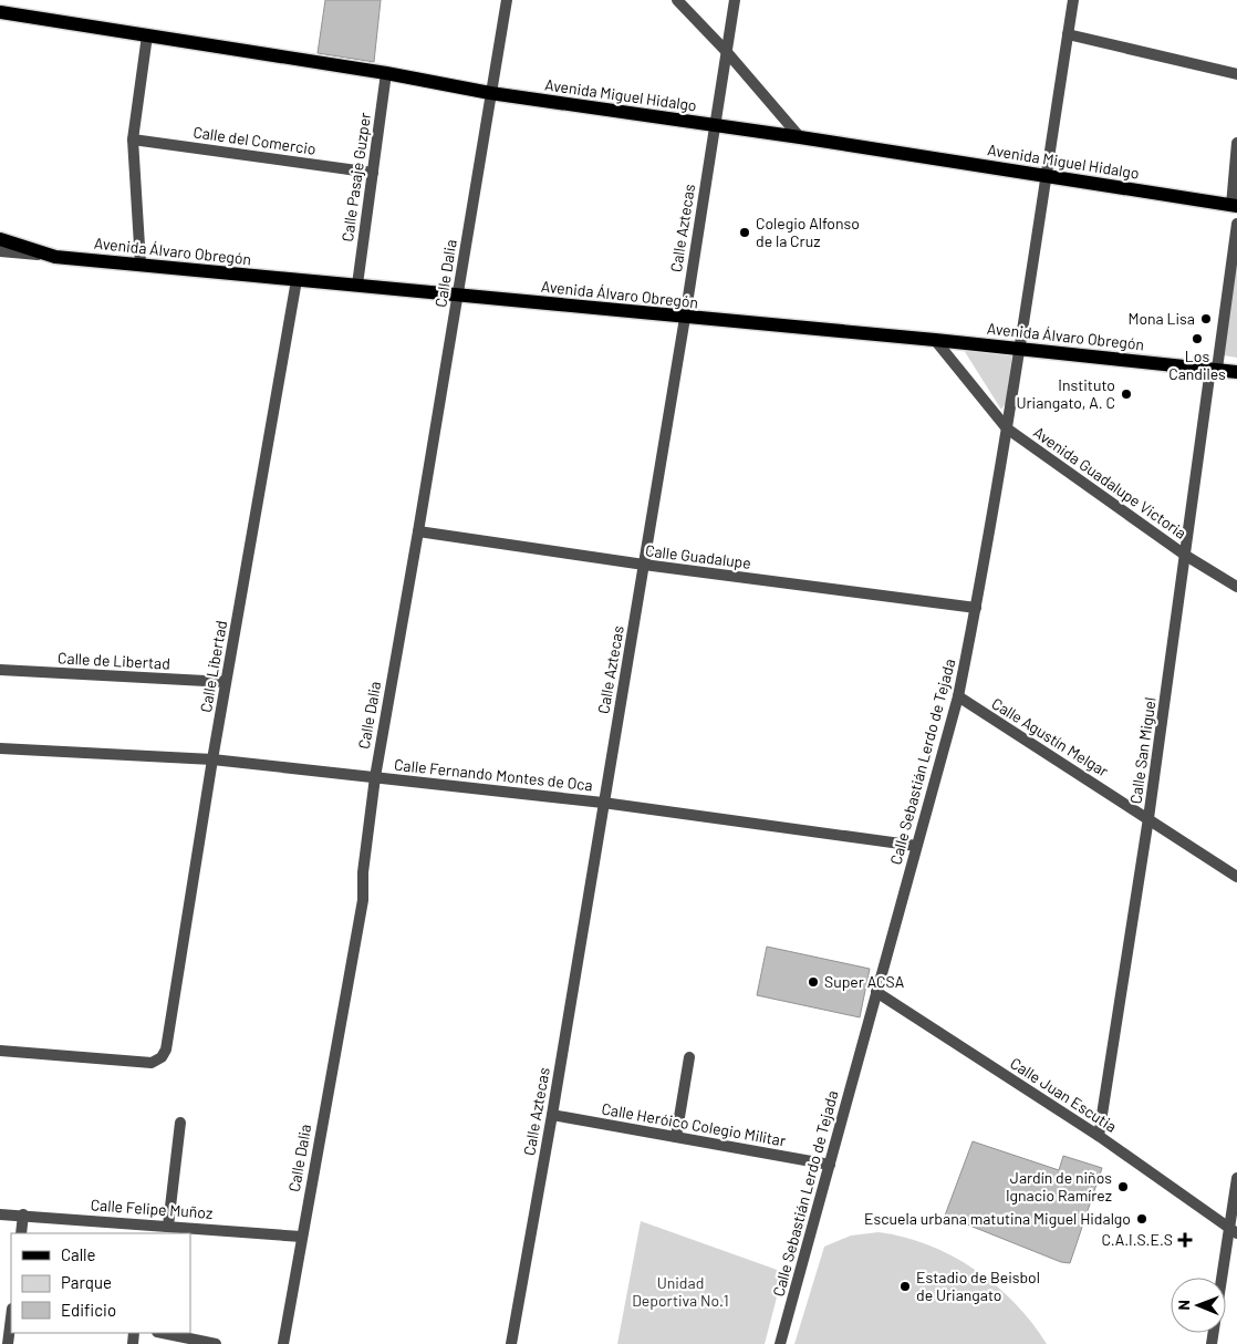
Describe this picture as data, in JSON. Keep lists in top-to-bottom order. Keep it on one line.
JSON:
{"streets":{"main road":["Avenida Miguel Hidalgo","Avenida Álvaro Obregón"],"street":["Calle del Comercio","Calle Pasaje Guzper","Calle Aztecas","Calle Dalia","Avenida Guadalupe Victoria","Calle Guadalupe","Calle de Libertad","Calle Libertad","Calle Agustín Melgar","Calle San Miguel","Calle Sebastián Lerdo de Tejada","Calle Fernando Montes de Oca","Calle Juan Escutia","Calle Heróico Colegio Militar","Calle Felipe Muñoz"]},"crossings":[["Avenida Miguel Hidalgo","Calle Pasaje Guzper"],["Avenida Miguel Hidalgo","Calle Aztecas"],["Avenida Miguel Hidalgo","Calle Dalia"],["Avenida Miguel Hidalgo","Calle Sebastián Lerdo de Tejada"],["Calle del Comercio","Calle Pasaje Guzper"],["Calle Pasaje Guzper","Avenida Álvaro Obregón"],["Calle Aztecas","Avenida Álvaro Obregón"],["Calle Aztecas","Calle Guadalupe"],["Calle Aztecas","Calle Fernando Montes de Oca"],["Calle Aztecas","Calle Heróico Colegio Militar"],["Avenida Álvaro Obregón","Calle Dalia"],["Avenida Álvaro Obregón","Avenida Guadalupe Victoria"],["Avenida Álvaro Obregón","Calle Libertad"],["Avenida Álvaro Obregón","Calle San Miguel"],["Avenida Álvaro Obregón","Calle Sebastián Lerdo de Tejada"],["Calle Dalia","Calle Guadalupe"],["Calle Dalia","Calle Fernando Montes de Oca"],["Calle Dalia","Calle Felipe Muñoz"],["Avenida Guadalupe Victoria","Calle San Miguel"],["Avenida Guadalupe Victoria","Calle Sebastián Lerdo de Tejada"],["Calle Guadalupe","Calle Sebastián Lerdo de Tejada"],["Calle de Libertad","Calle Libertad"],["Calle Libertad","Calle Fernando Montes de Oca"],["Calle Agustín Melgar","Calle San Miguel"],["Calle Agustín Melgar","Calle Sebastián Lerdo de Tejada"],["Calle San Miguel","Calle Juan Escutia"],["Calle Sebastián Lerdo de Tejada","Calle Fernando Montes de Oca"],["Calle Sebastián Lerdo de Tejada","Calle Juan Escutia"],["Calle Sebastián Lerdo de Tejada","Calle Heróico Colegio Militar"]],"parks":["Unidad Deportiva No.1"],"places":{"other":["Colegio Alfonso de la Cruz","Mona Lisa","Los Candiles","Instituto Uriangato, A. C","Super ACSA","Jardín de niños Ignacio Ramírez","Escuela urbana matutina Miguel Hidalgo","Estadio de Beisbol de Uriangato"],"health":["C.A.I.S.E.S"]},"legend":["Calle","Parque","Edificio"],"north":"left"}
